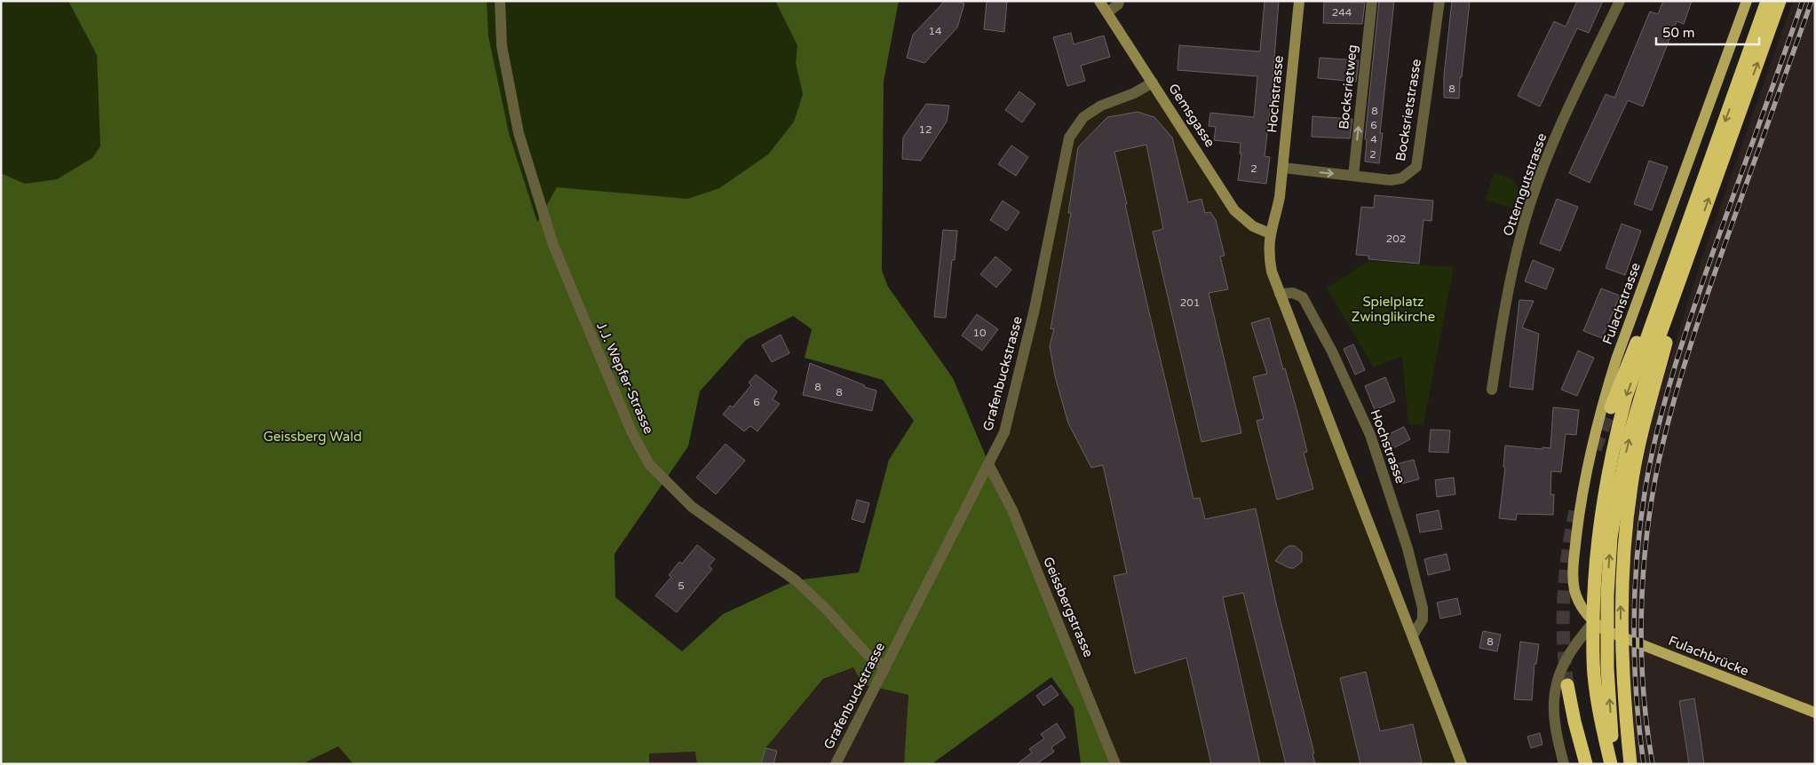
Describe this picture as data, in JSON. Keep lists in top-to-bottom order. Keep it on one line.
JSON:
{"streets":{"main road":["Fulachstrasse","Fulachbrücke"],"street":["Bocksrietweg","Hochstrasse","Bocksrietstrasse","Gemsgasse","Otterngutstrasse","Grafenbuckstrasse","J.J. Wepfer-Strasse","Geissbergstrasse"]},"crossings":[["Bocksrietweg","Bocksrietstrasse"],["Hochstrasse","Bocksrietstrasse"],["Hochstrasse","Gemsgasse"],["Gemsgasse","Grafenbuckstrasse"],["Fulachstrasse","Fulachbrücke"],["Grafenbuckstrasse","J.J. Wepfer-Strasse"],["Grafenbuckstrasse","Geissbergstrasse"]],"one_way":["Bocksrietweg"],"parks":["Spielplatz Zwinglikirche","Geissberg Wald"],"house_numbers":["244","14","8","8","6","12","4","2","2","202","201","10","8","8","6","5","8"],"scale_bar":"50 m"}
